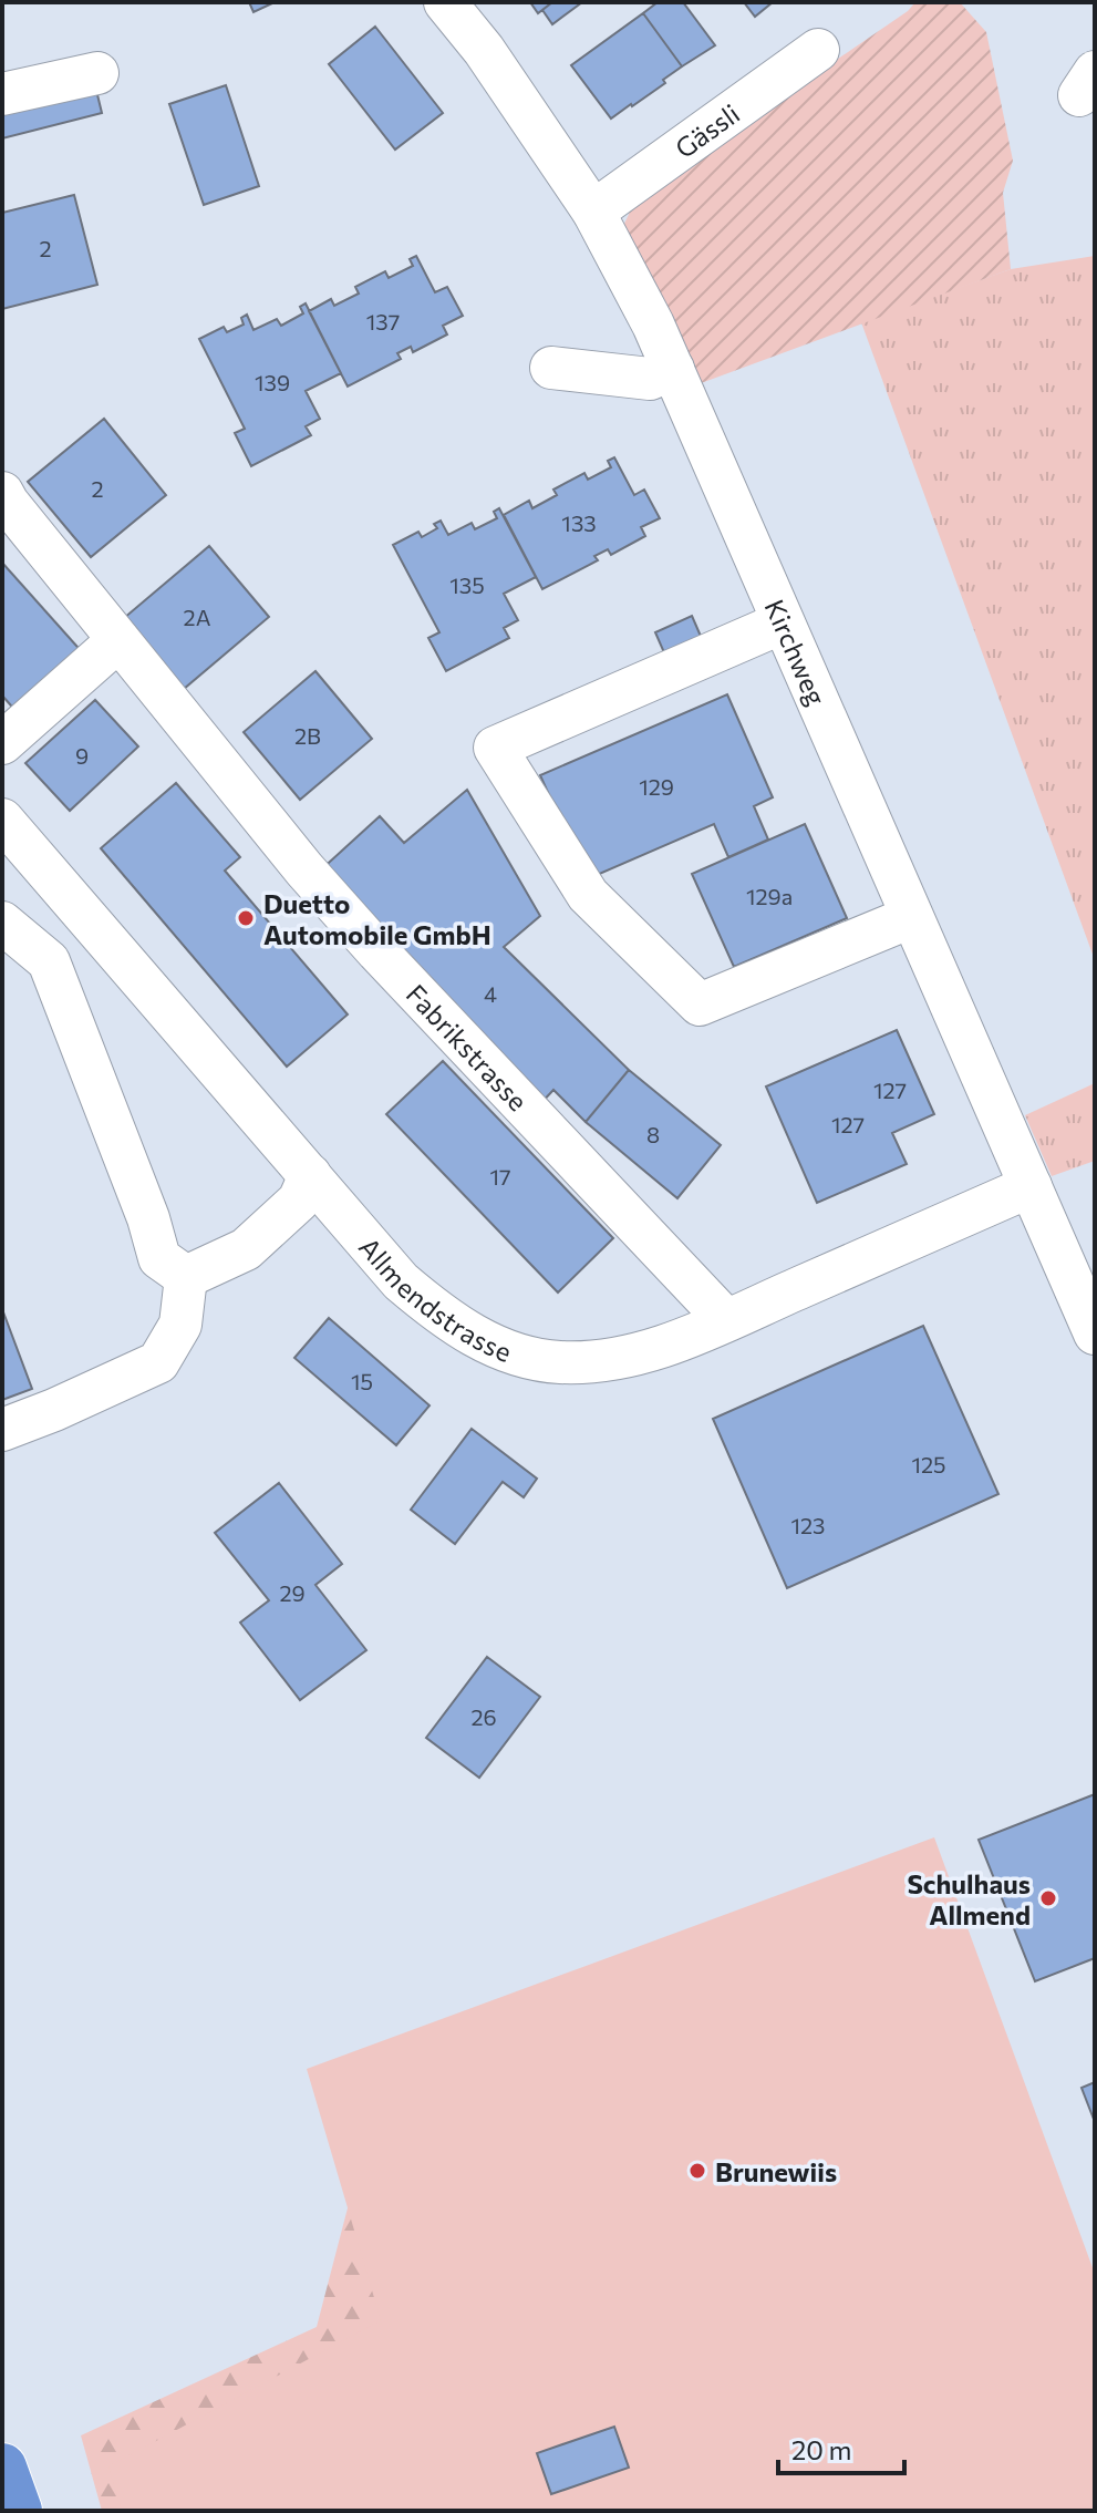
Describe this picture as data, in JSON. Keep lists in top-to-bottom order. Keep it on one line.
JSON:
{"streets":{"street":["Gässli","Kirchweg","Fabrikstrasse","Allmendstrasse"]},"crossings":[["Gässli","Kirchweg"],["Kirchweg","Allmendstrasse"],["Fabrikstrasse","Allmendstrasse"]],"places":["Duetto Automobile GmbH","Schulhaus Allmend","Brunewiis"],"house_numbers":["2","137","139","2","133","135","2A","2B","9","129","129a","4","127","127","8","17","15","125","123","29","26"],"scale_bar":"20 m"}
